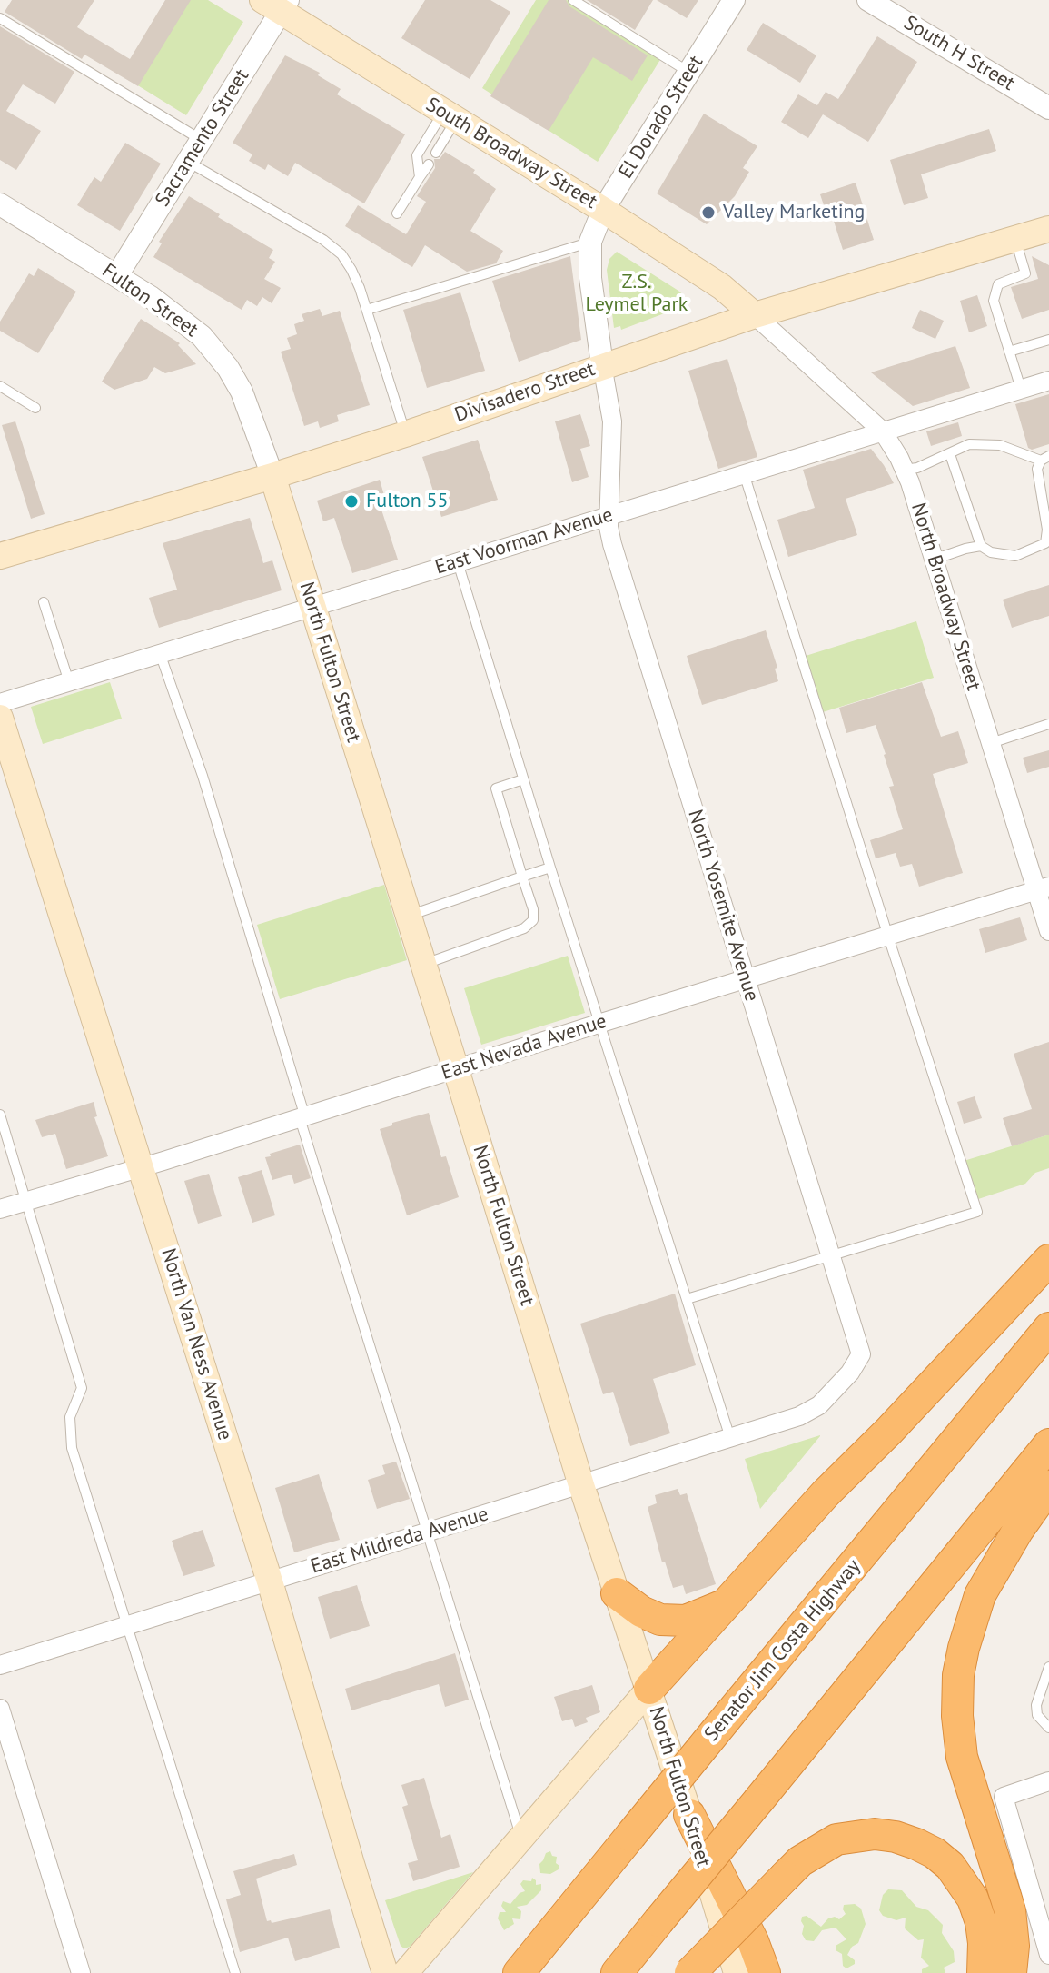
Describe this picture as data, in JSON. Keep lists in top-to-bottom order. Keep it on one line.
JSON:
{"streets":{"highway":["Senator Jim Costa Highway"],"main road":["South Broadway Street","Divisadero Street","North Fulton Street","North Van Ness Avenue"],"street":["South H Street","El Dorado Street","Sacramento Street","Fulton Street","East Voorman Avenue","North Broadway Street","North Yosemite Avenue","East Nevada Avenue","East Mildreda Avenue"]},"crossings":[["El Dorado Street","South Broadway Street"],["El Dorado Street","Divisadero Street"],["El Dorado Street","North Yosemite Avenue"],["Sacramento Street","South Broadway Street"],["Sacramento Street","Fulton Street"],["South Broadway Street","Divisadero Street"],["South Broadway Street","North Broadway Street"],["Fulton Street","Divisadero Street"],["Fulton Street","North Fulton Street"],["Divisadero Street","North Broadway Street"],["Divisadero Street","North Fulton Street"],["Divisadero Street","North Yosemite Avenue"],["East Voorman Avenue","North Broadway Street"],["East Voorman Avenue","North Fulton Street"],["East Voorman Avenue","North Yosemite Avenue"],["North Broadway Street","East Nevada Avenue"],["North Fulton Street","East Nevada Avenue"],["North Fulton Street","East Mildreda Avenue"],["North Yosemite Avenue","East Nevada Avenue"],["North Yosemite Avenue","East Mildreda Avenue"],["East Nevada Avenue","North Van Ness Avenue"],["North Van Ness Avenue","East Mildreda Avenue"]],"parks":["Z.S. Leymel Park"],"places":["Valley Marketing","Fulton 55"]}
